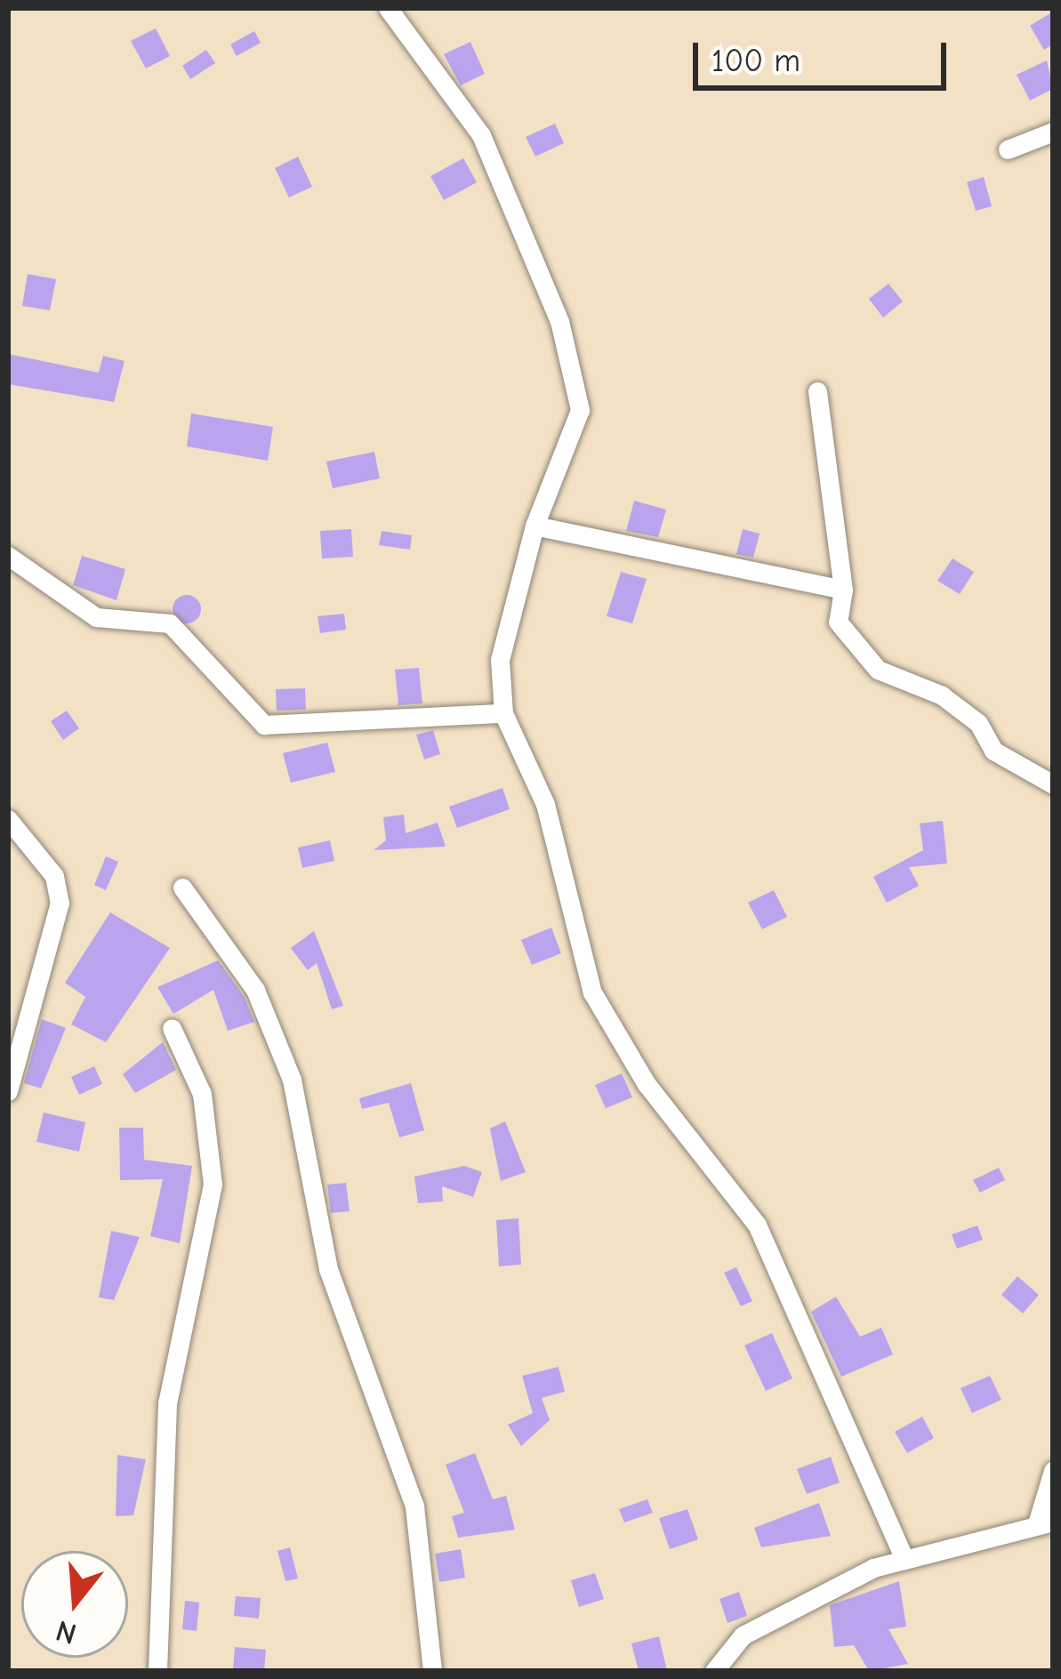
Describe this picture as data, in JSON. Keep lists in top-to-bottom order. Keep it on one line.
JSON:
{"scale_bar":"100 m","north":"bottom"}
